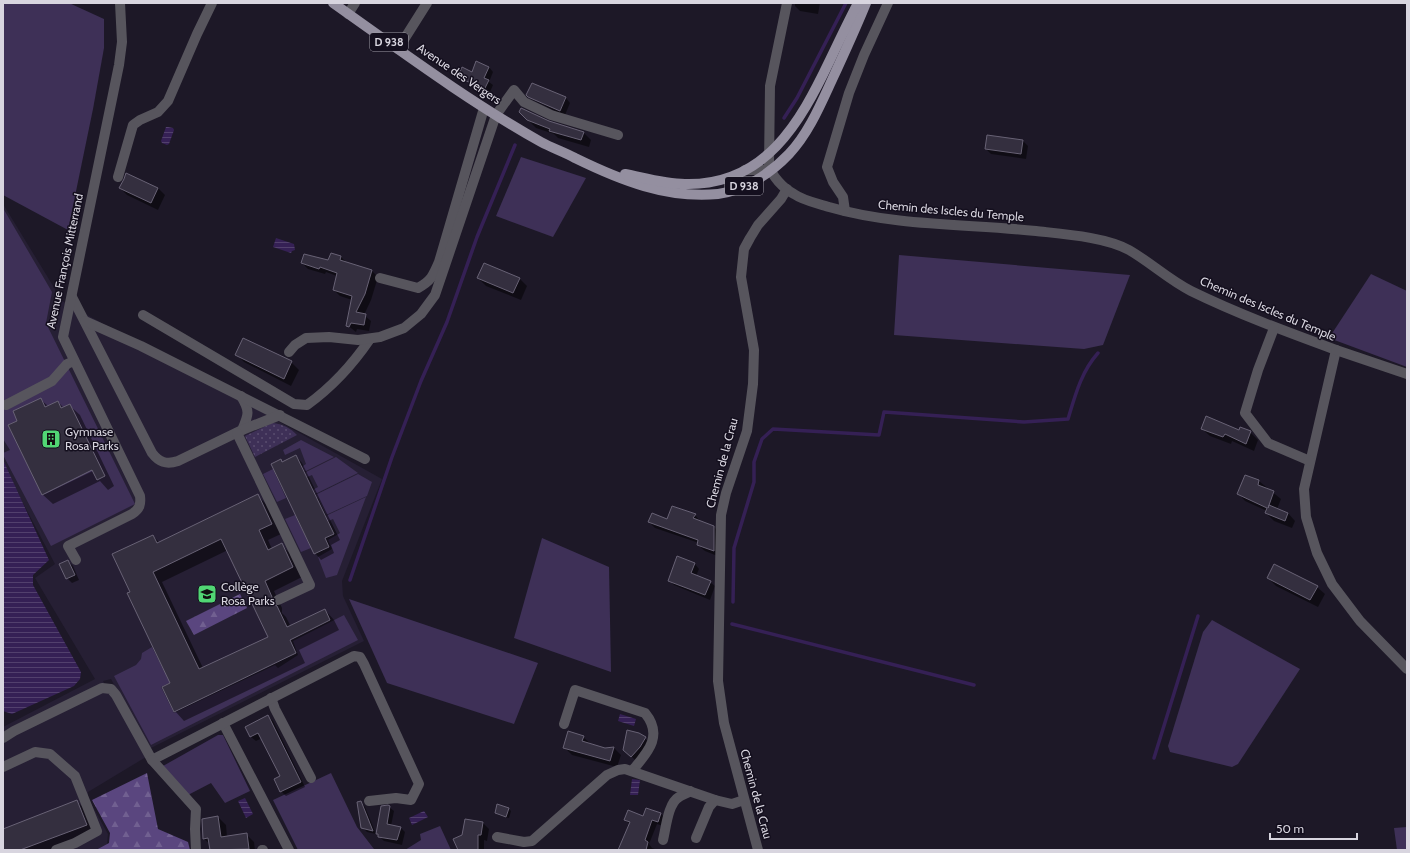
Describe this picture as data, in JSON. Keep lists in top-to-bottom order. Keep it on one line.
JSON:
{"streets":{"main road":["D 938","Avenue des Vergers"],"street":["Chemin des Iscles du Temple","Avenue François Mitterrand","Chemin de la Crau"]},"crossings":[["D 938","Avenue des Vergers"],["D 938","Chemin des Iscles du Temple"],["Chemin des Iscles du Temple","Chemin de la Crau"]],"places":{"building":["Gymnase Rosa Parks"],"school or university":["Collège Rosa Parks"]},"scale_bar":"50 m"}
